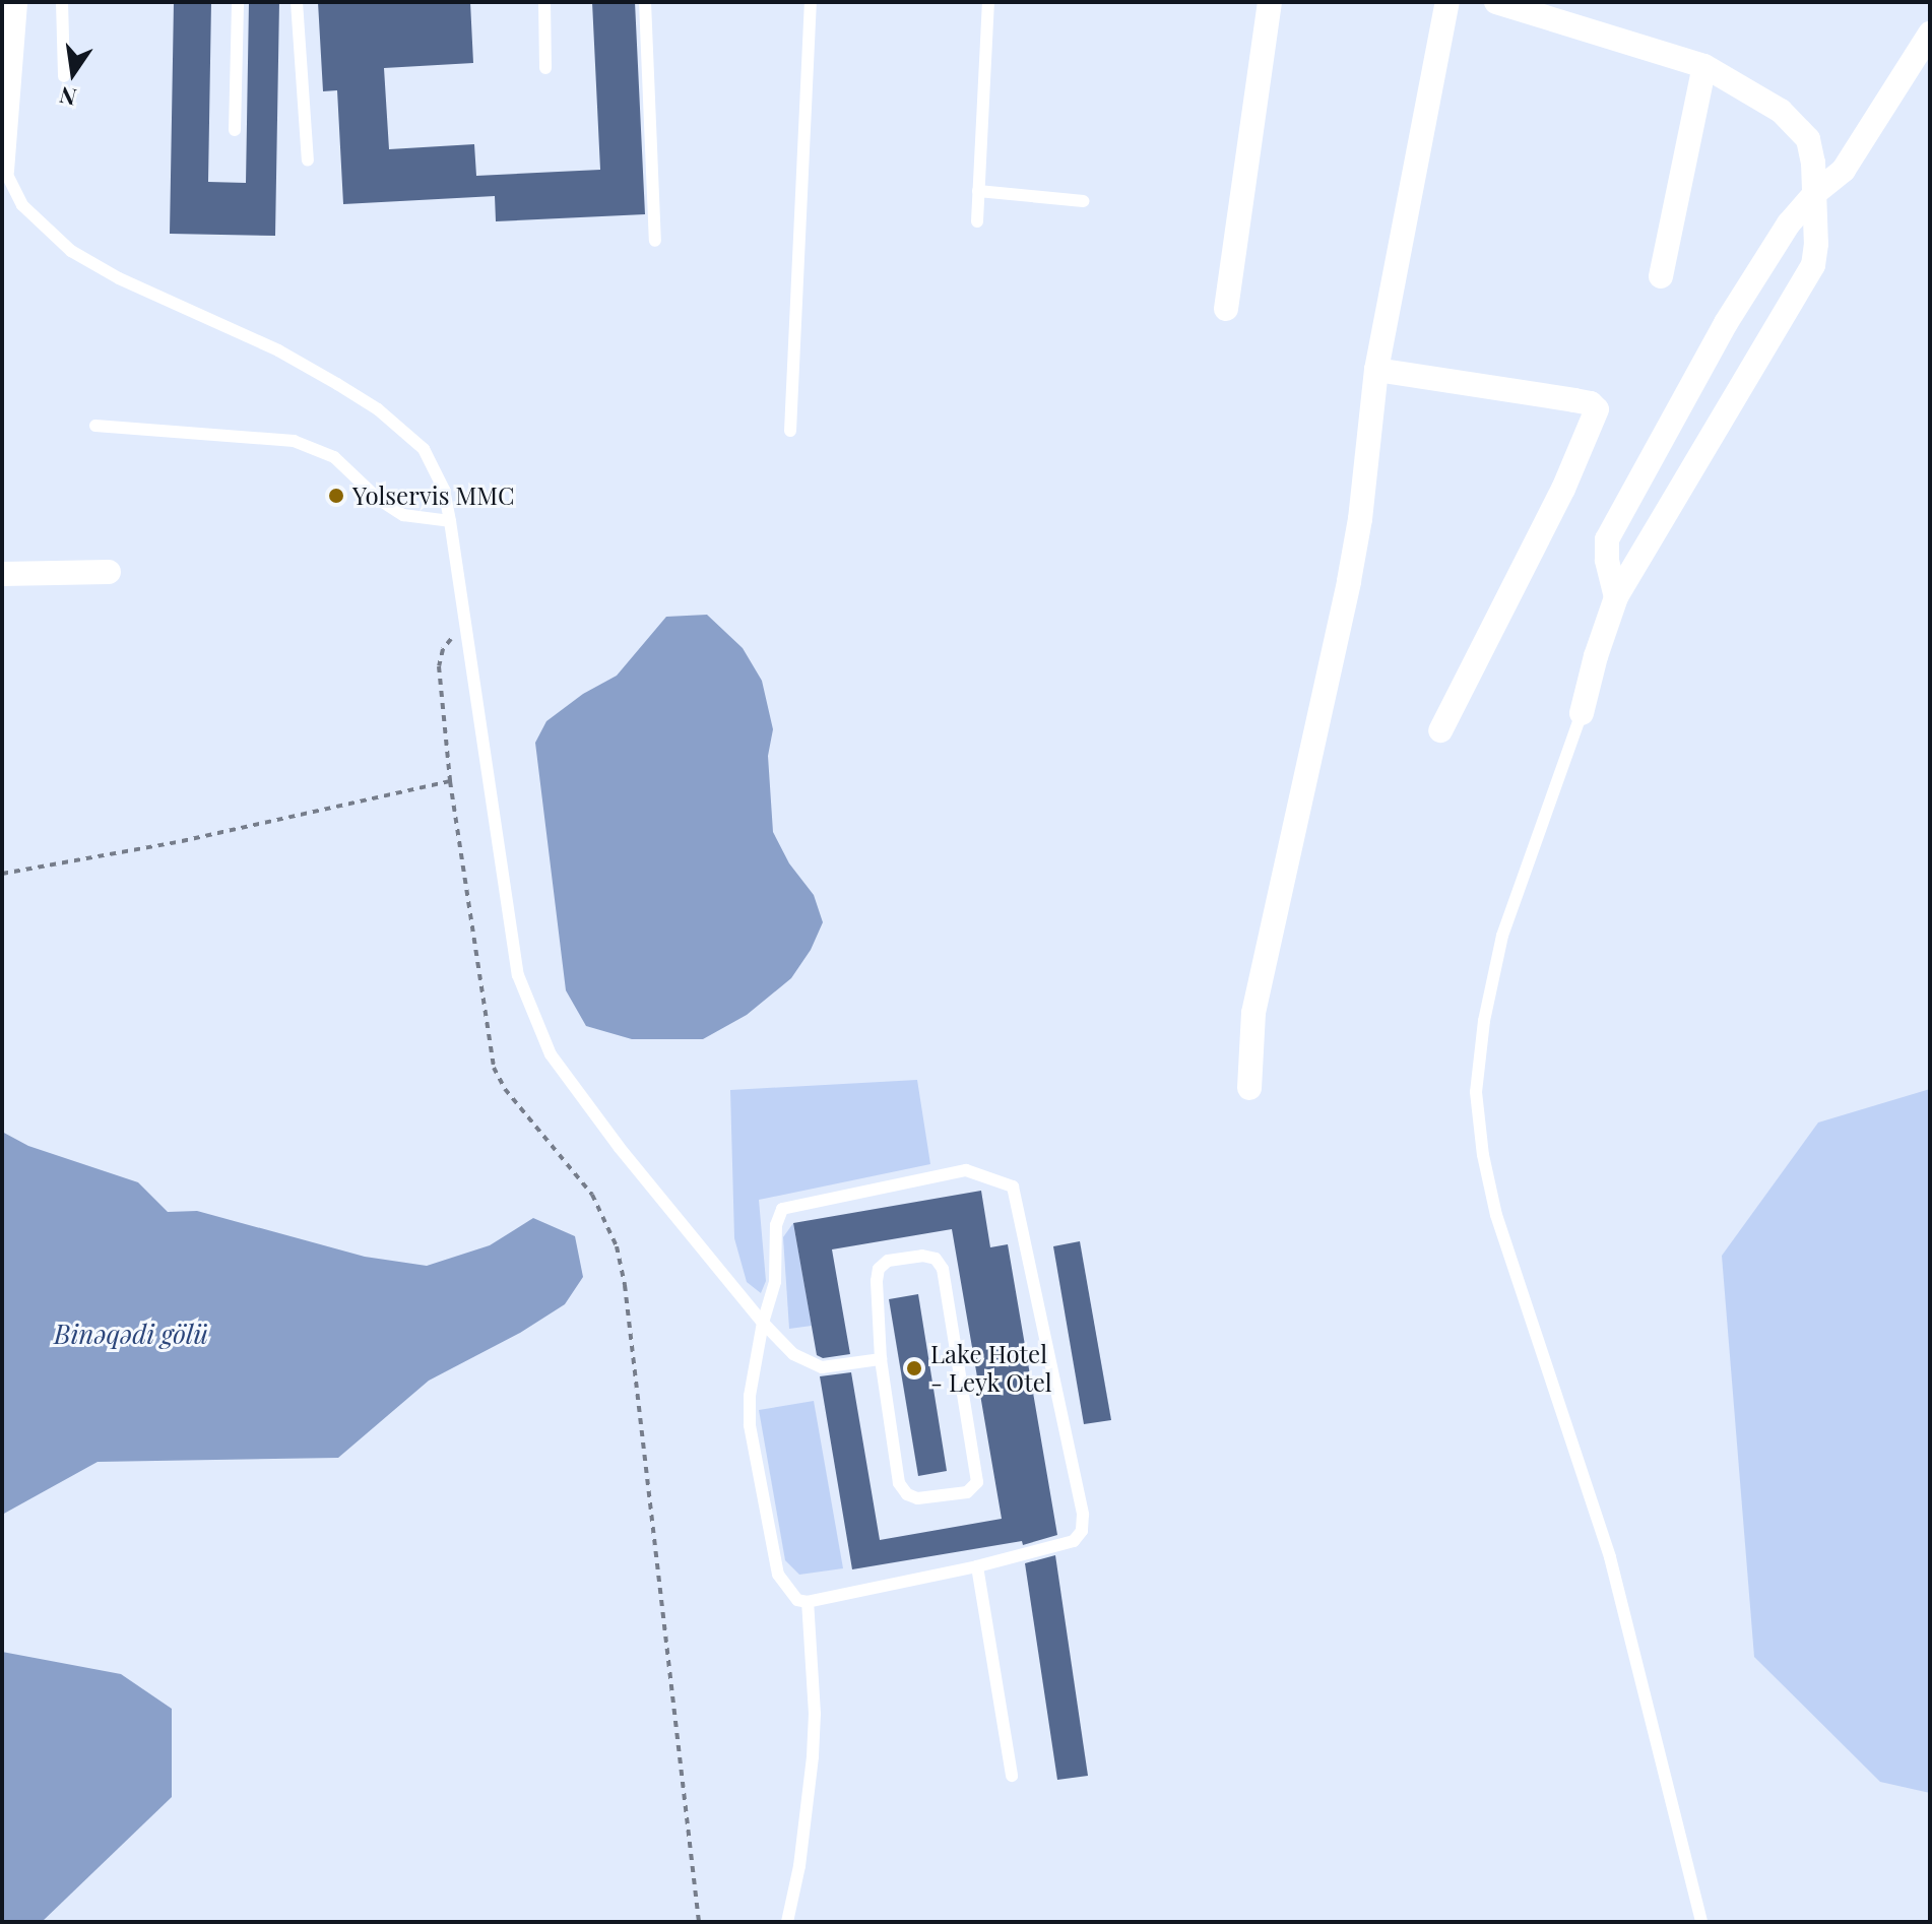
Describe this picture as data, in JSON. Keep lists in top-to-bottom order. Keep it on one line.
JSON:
{"water":["Binəqədi gölü"],"places":["Yolservis MMC","Lake Hotel - Leyk Otel"],"north":"bottom"}
